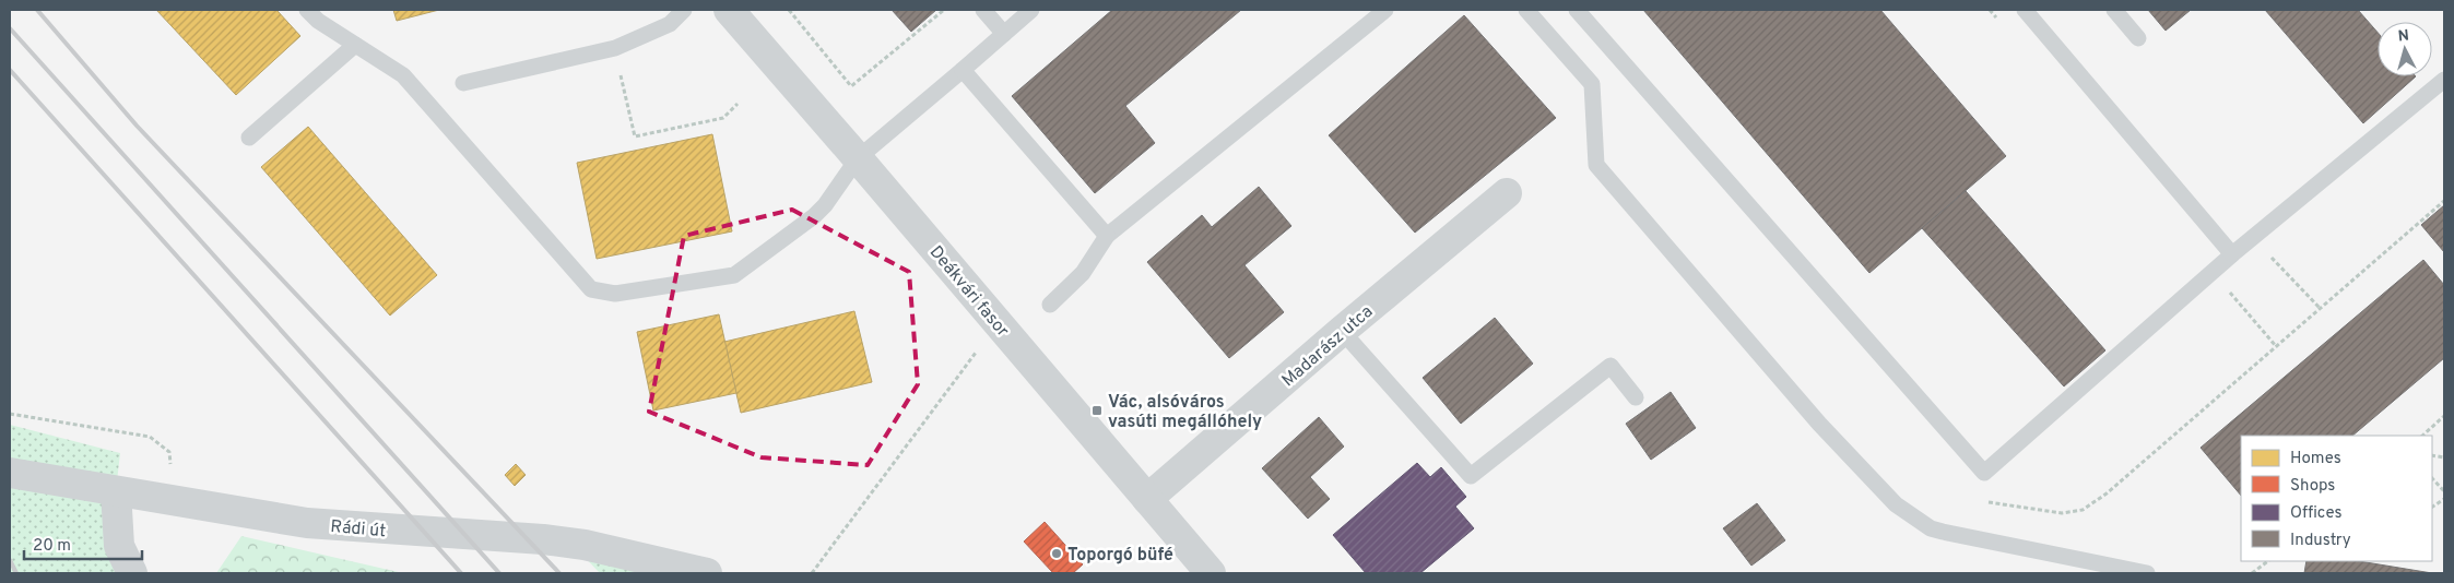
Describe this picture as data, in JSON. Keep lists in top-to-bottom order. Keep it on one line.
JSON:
{"streets":{"street":["Deákvári fasor","Madarász utca","Rádi út"]},"crossings":[["Deákvári fasor","Madarász utca"]],"places":{"transit":["Vác, alsóváros vasúti megállóhely"],"other":["Toporgó büfé"]},"legend":["Homes","Shops","Offices","Industry"],"scale_bar":"20 m","north":"top"}
